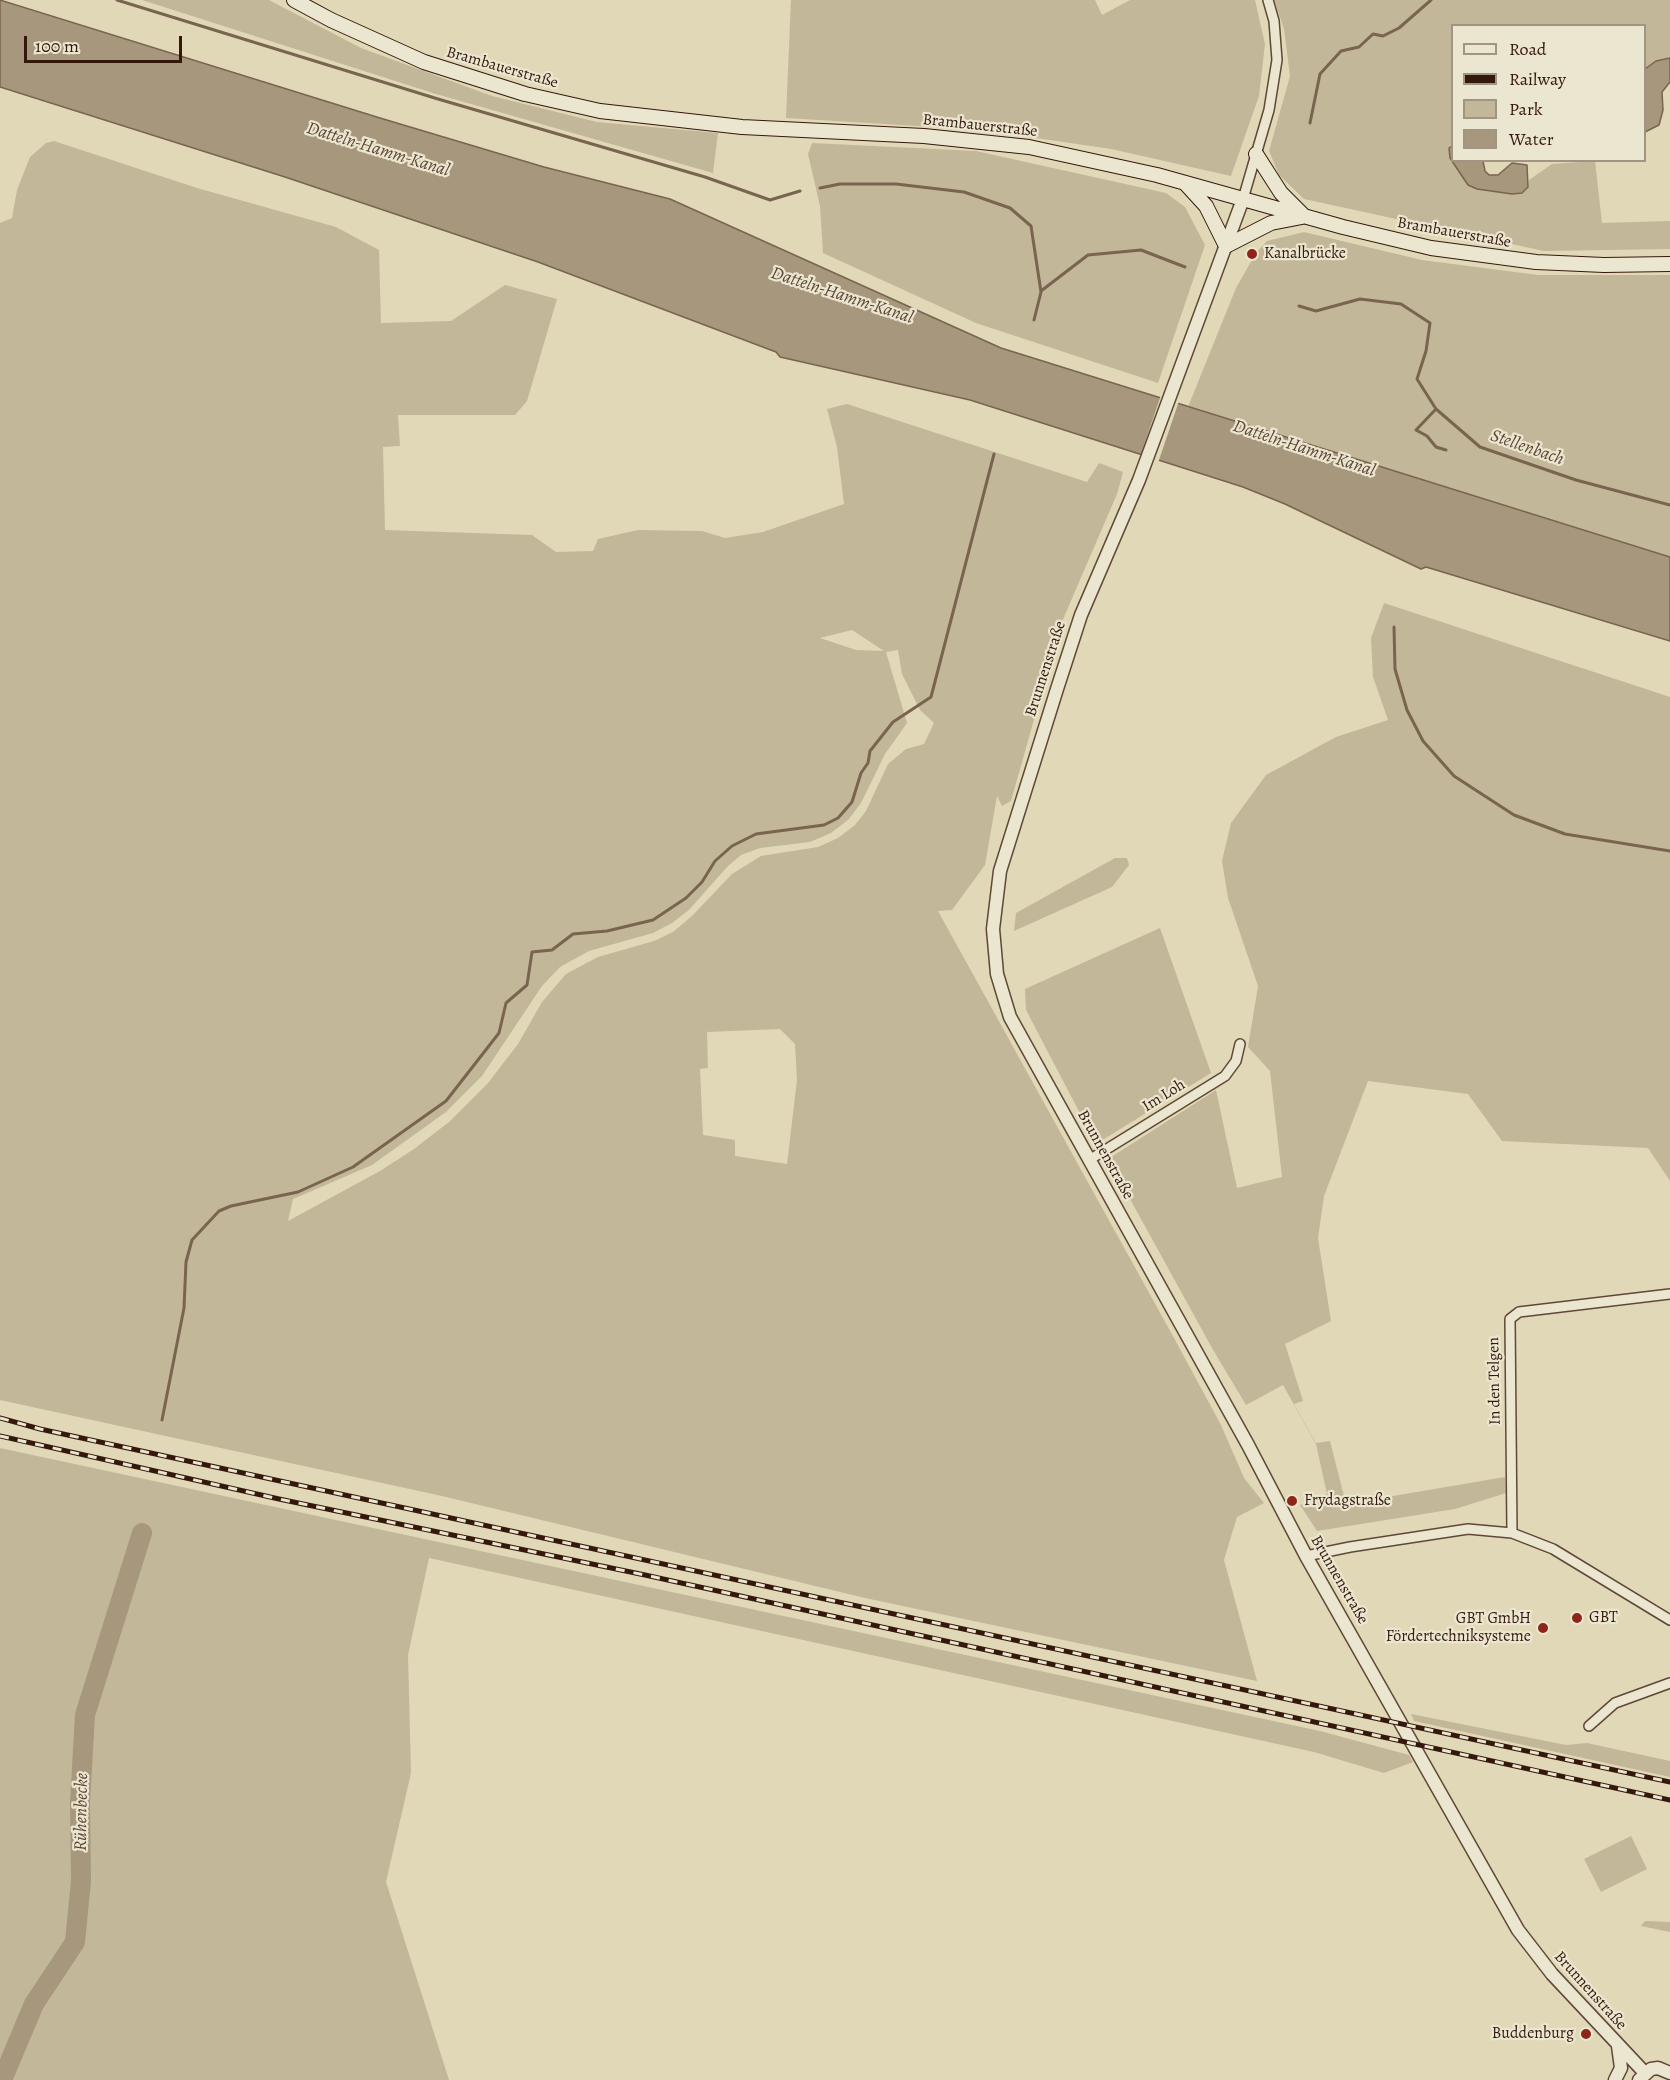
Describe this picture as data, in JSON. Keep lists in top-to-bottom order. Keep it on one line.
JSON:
{"streets":{"main road":["Brambauerstraße"],"street":["Brunnenstraße","Im Loh","In den Telgen"]},"crossings":[["Brambauerstraße","Brunnenstraße"],["Brunnenstraße","Im Loh"]],"water":["Datteln-Hamm-Kanal","Stellenbach","Rühenbecke"],"places":["Kanalbrücke","Frydagstraße","GBT","GBT GmbH Fördertechniksysteme","Buddenburg"],"legend":["Road","Railway","Park","Water"],"scale_bar":"100 m"}
